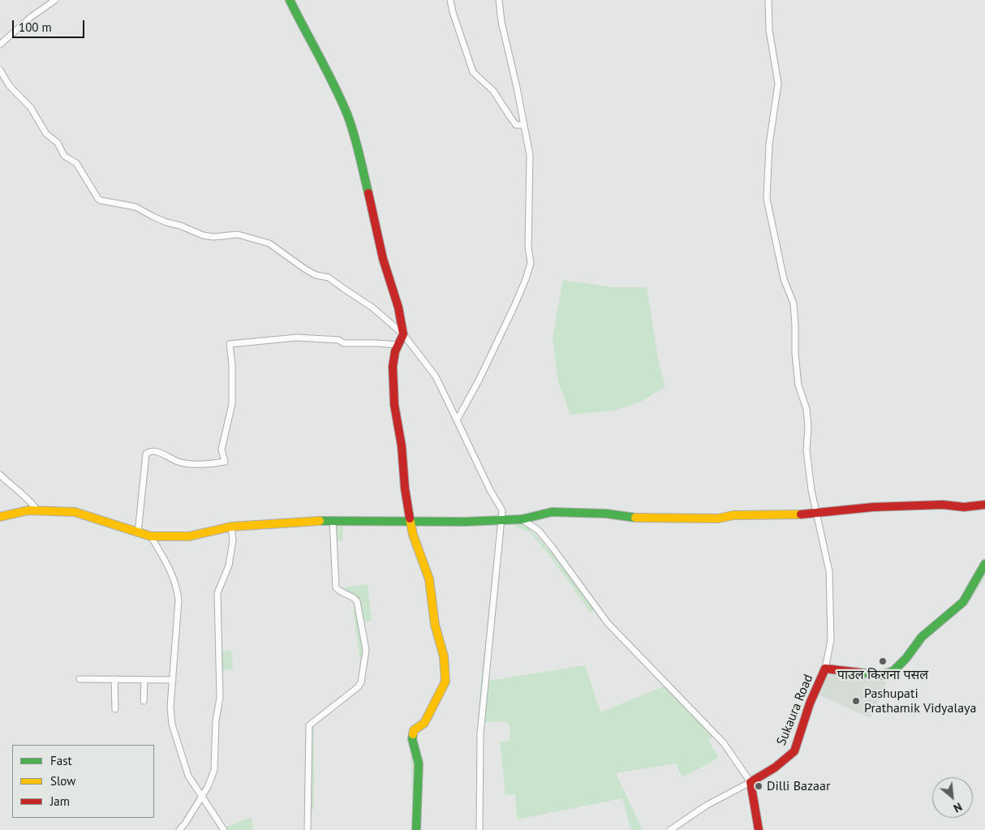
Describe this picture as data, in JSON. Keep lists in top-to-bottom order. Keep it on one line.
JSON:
{"streets":{"street":["Sukaura Road"]},"places":["पाउल किराना पसल","Pashupati Prathamik Vidyalaya","Dilli Bazaar"],"legend":["Fast","Slow","Jam"],"scale_bar":"100 m","north":"bottom right"}
